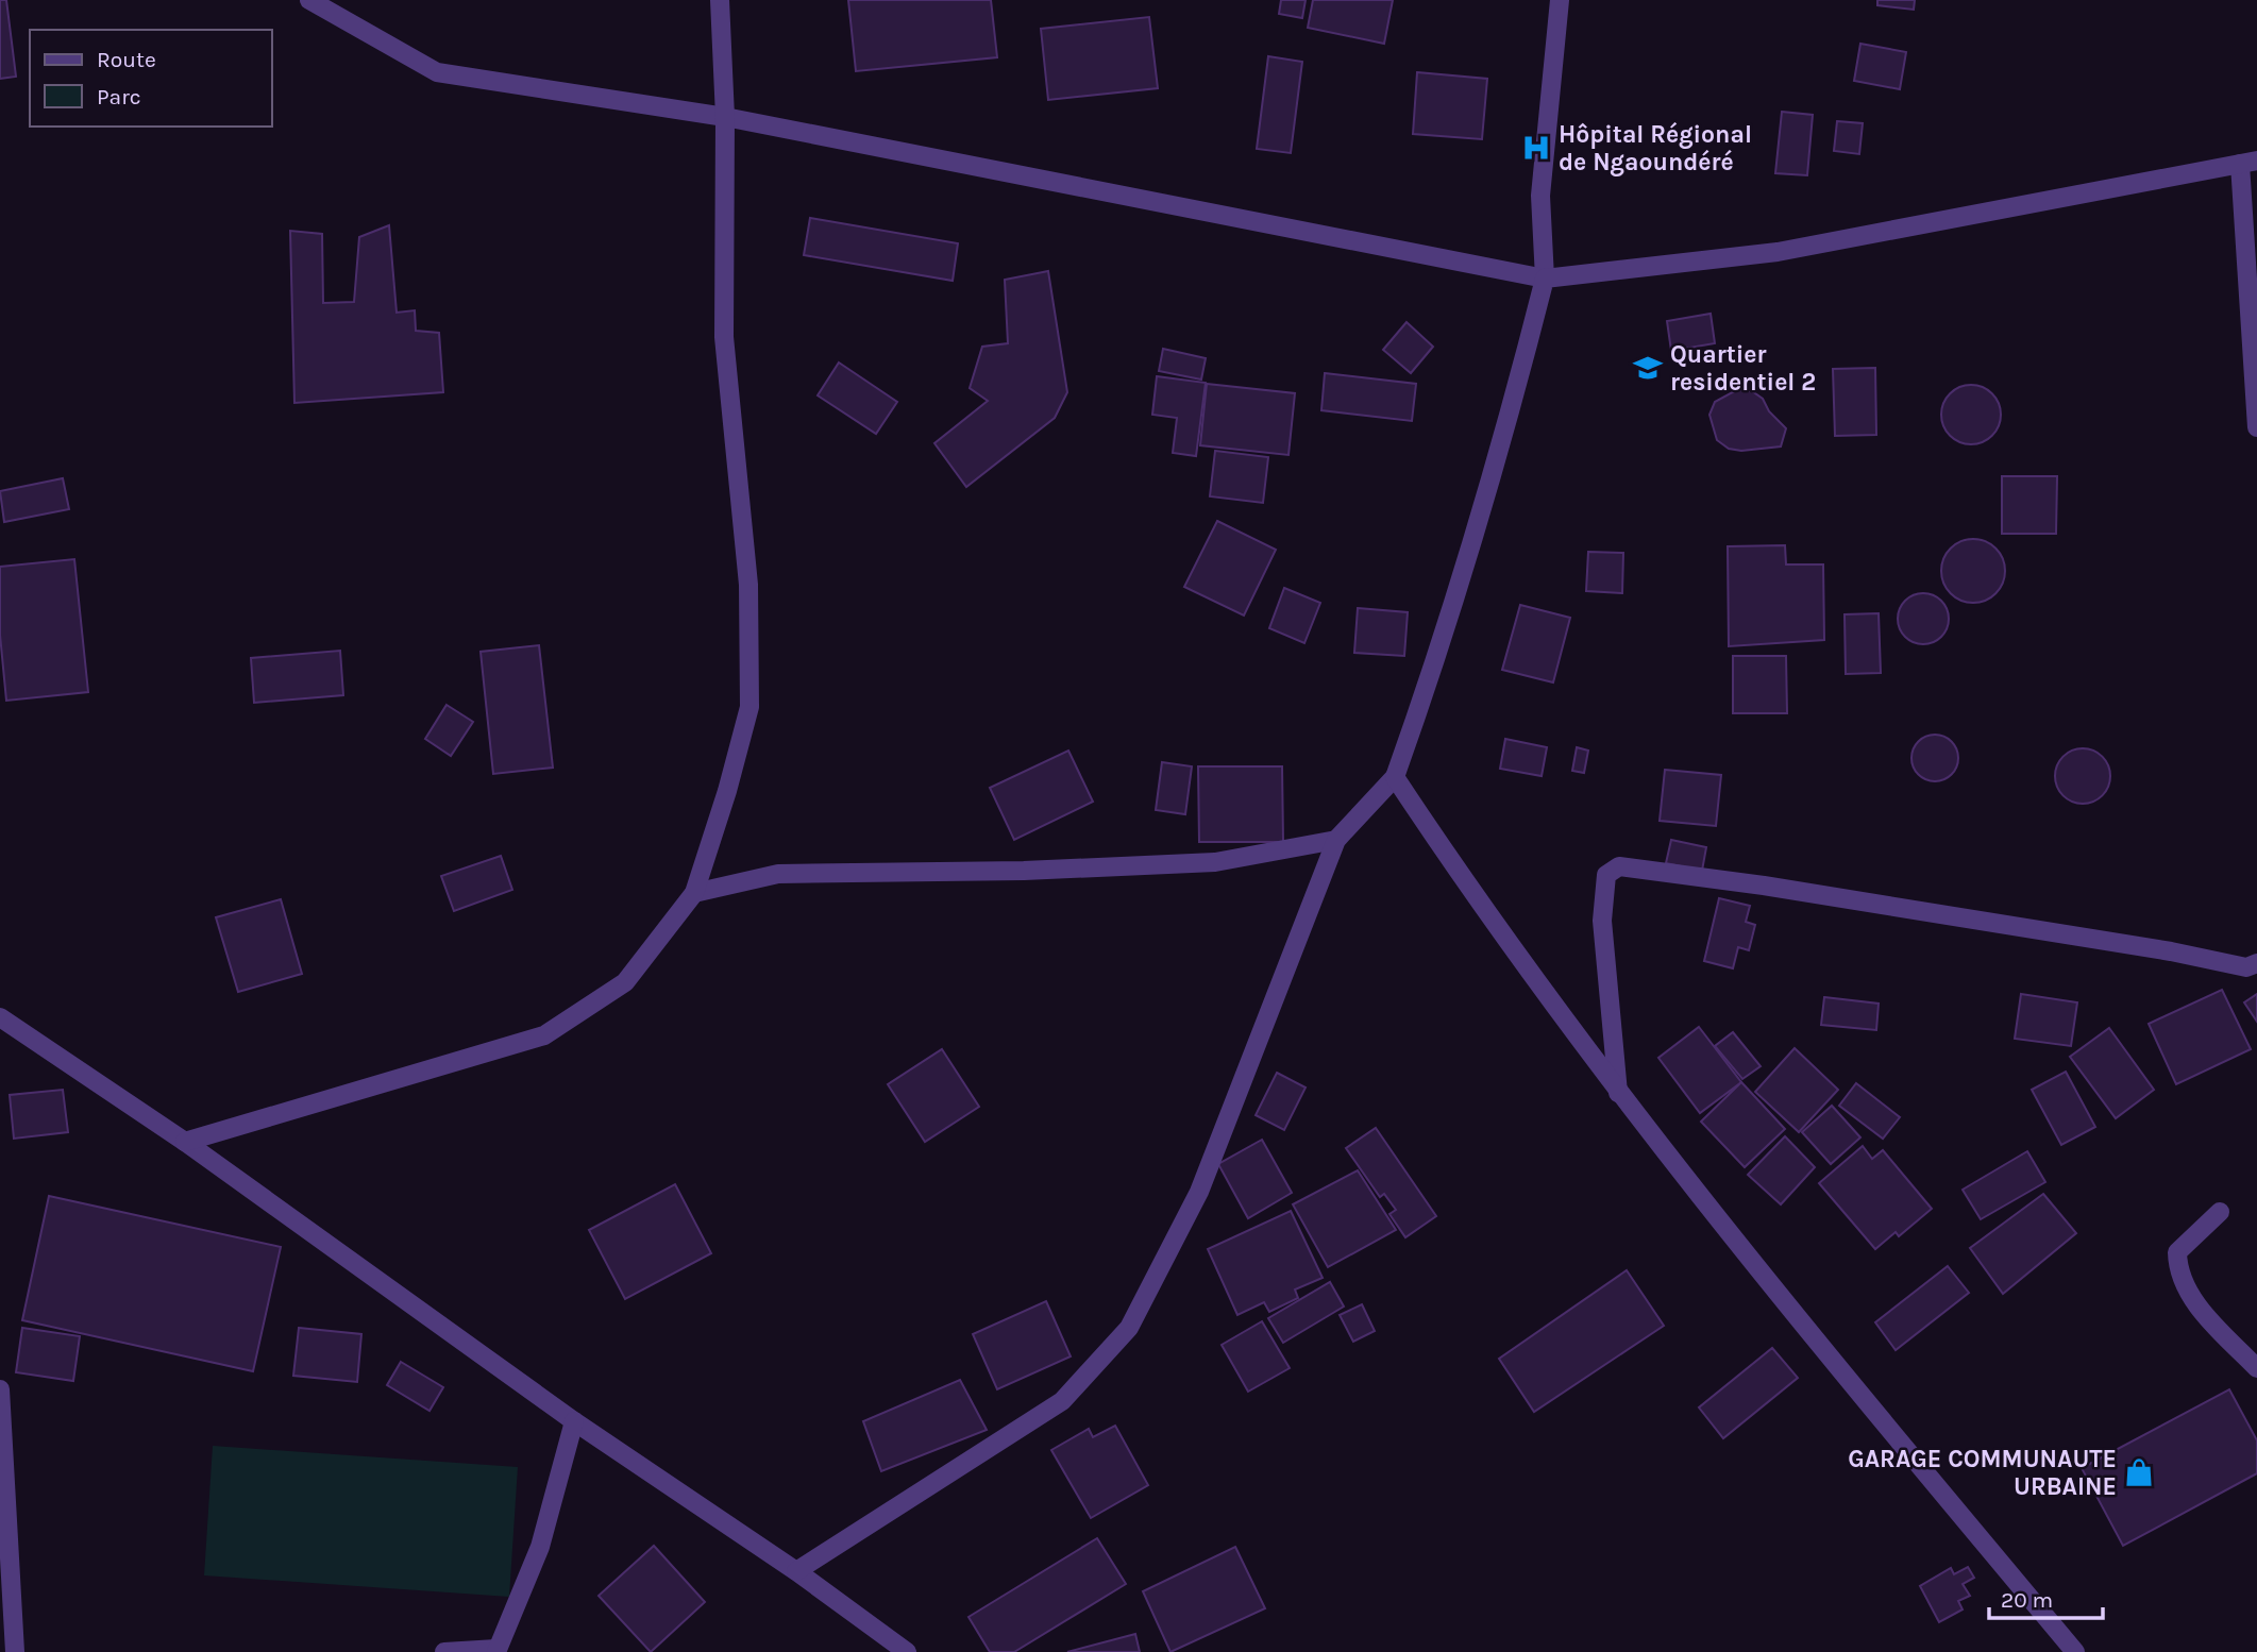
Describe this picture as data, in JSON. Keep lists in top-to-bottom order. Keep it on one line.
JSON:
{"places":{"hospital":["Hôpital Régional de Ngaoundéré"],"school or university":["Quartier residentiel 2"],"shop":["GARAGE COMMUNAUTE URBAINE"]},"legend":["Route","Parc"],"scale_bar":"20 m"}
